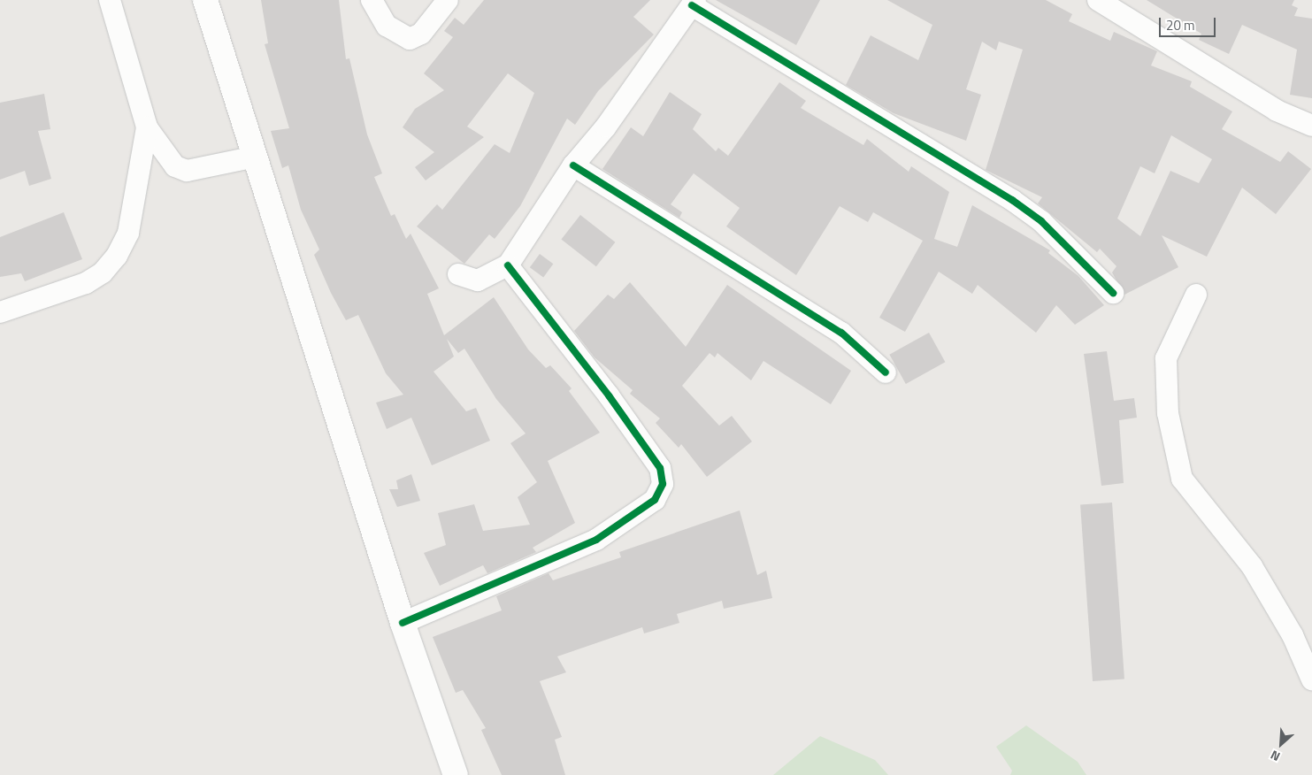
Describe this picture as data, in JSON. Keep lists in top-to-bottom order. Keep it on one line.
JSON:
{"scale_bar":"20 m","north":"bottom left"}
